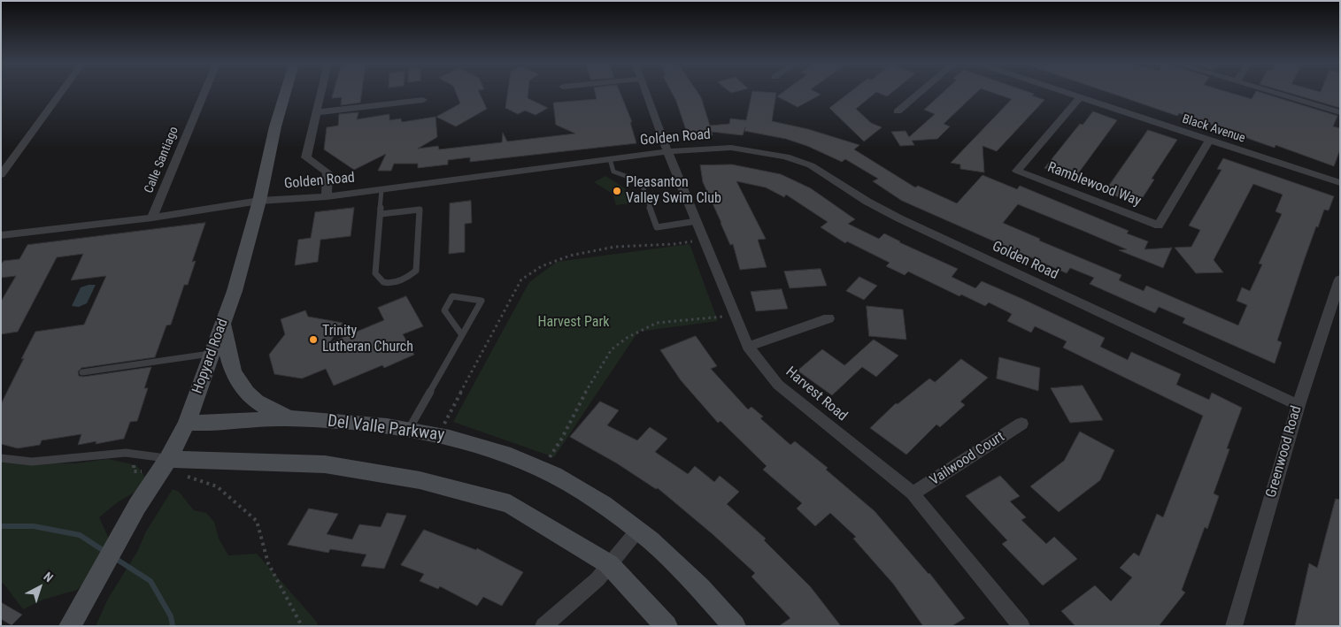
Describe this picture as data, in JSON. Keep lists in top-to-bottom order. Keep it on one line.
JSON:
{"streets":{"main road":["Hopyard Road","Del Valle Parkway"],"street":["Black Avenue","Golden Road","Calle Santiago","Ramblewood Way","Harvest Road","Greenwood Road","Vailwood Court"]},"crossings":[["Black Avenue","Ramblewood Way"],["Golden Road","Calle Santiago"],["Golden Road","Hopyard Road"],["Golden Road","Harvest Road"],["Golden Road","Greenwood Road"],["Hopyard Road","Del Valle Parkway"],["Harvest Road","Vailwood Court"]],"parks":["Harvest Park"],"places":["Pleasanton Valley Swim Club","Trinity Lutheran Church"],"north":"top right"}
